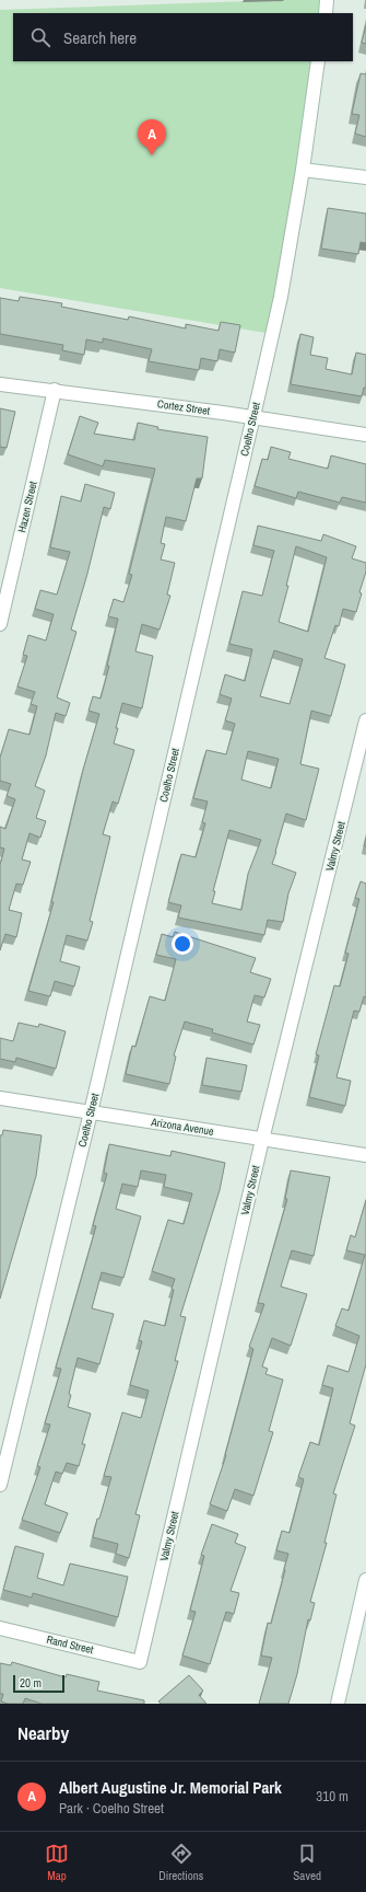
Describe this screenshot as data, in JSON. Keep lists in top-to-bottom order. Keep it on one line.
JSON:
{"streets":{"street":["Cortez Street","Coelho Street","Hazen Street","Valmy Street","Arizona Avenue","Rand Street"]},"crossings":[["Cortez Street","Coelho Street"],["Cortez Street","Hazen Street"],["Coelho Street","Arizona Avenue"],["Valmy Street","Arizona Avenue"],["Valmy Street","Rand Street"]],"scale_bar":"20 m","page":{"search":"Search here","pins":"A","scale":"20 m","heading":"Nearby","list":[{"mark":"A","name":"Albert Augustine Jr. Memorial Park","note":"Park · Coelho Street","value":"310 m"}],"nav":["Map","Directions","Saved"]}}
